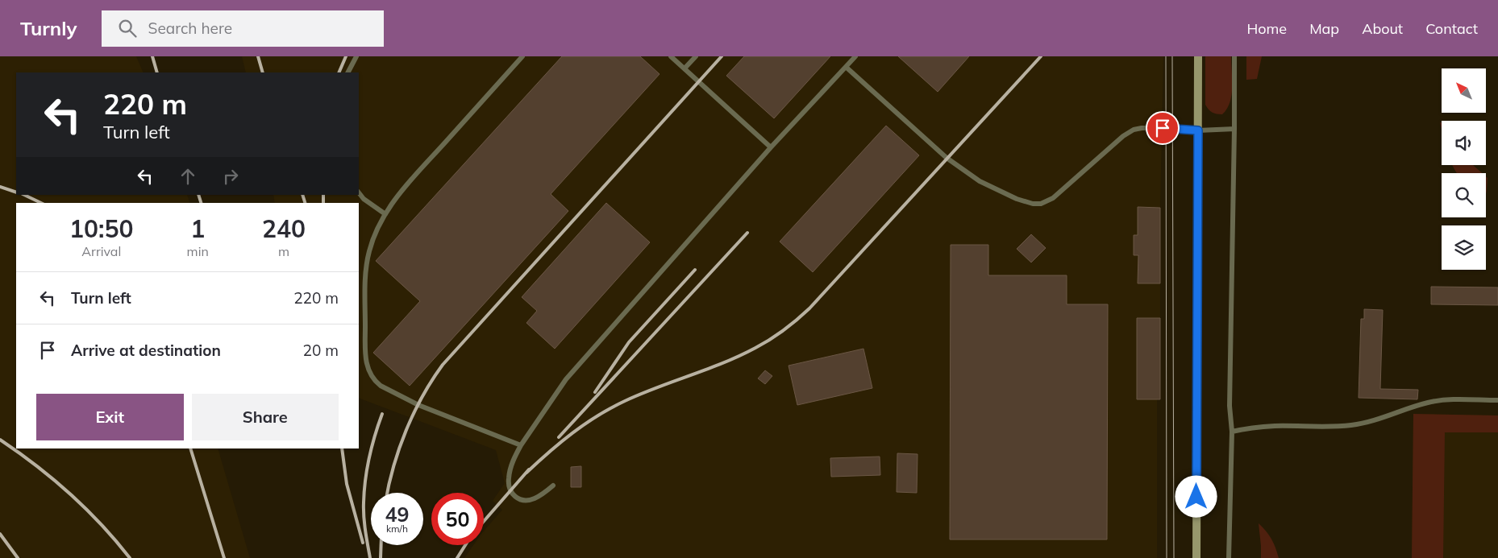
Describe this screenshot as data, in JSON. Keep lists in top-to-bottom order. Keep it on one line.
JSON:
{"north":"top left","page":{"header":"Turnly","search":"Search here","nav":["Home","Map","About","Contact"],"turn":["220 m","Turn left"],"eta":["10:50","Arrival","1","min","240","m"],"list":[{"name":"Turn left","value":"220 m"},{"name":"Arrive at destination","value":"20 m"}],"buttons":["Exit","Share"],"speed":"49 km/h","limit":"50"}}
